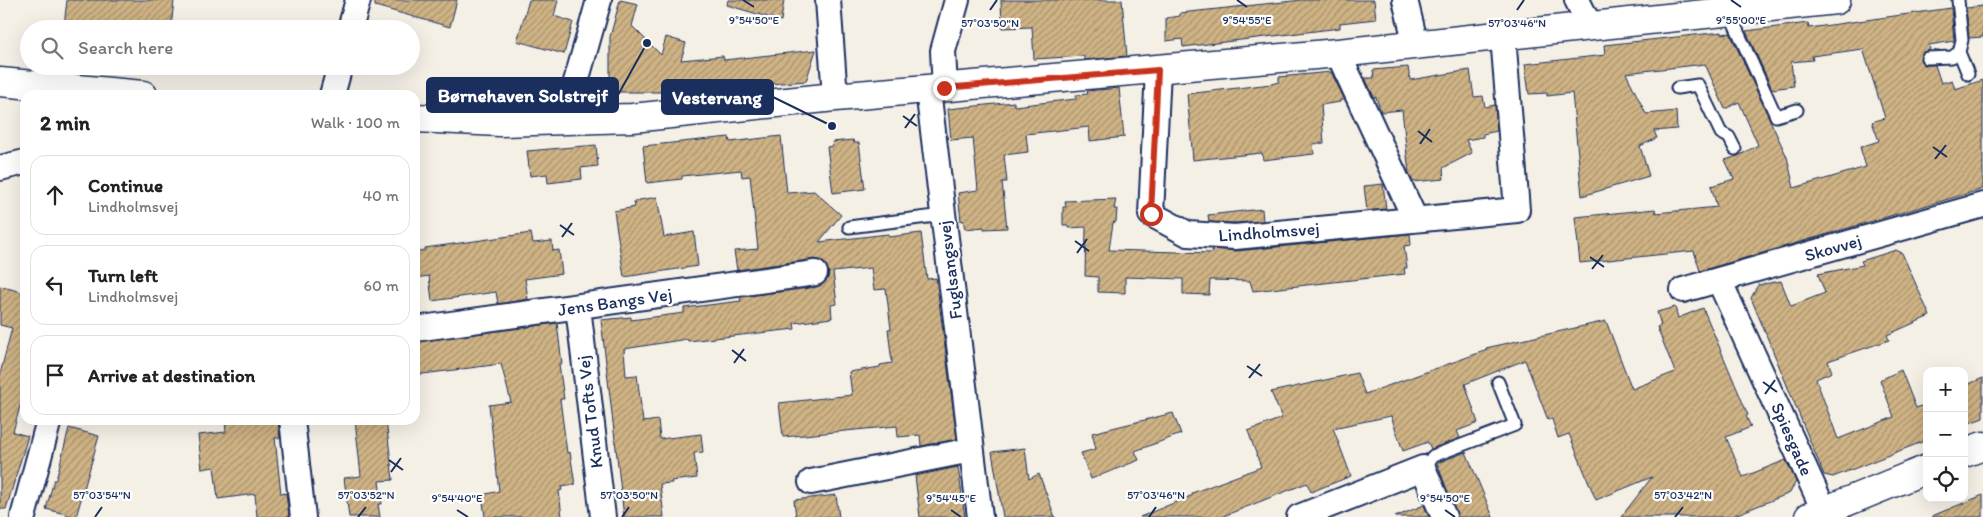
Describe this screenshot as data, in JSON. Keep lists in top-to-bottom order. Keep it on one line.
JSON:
{"streets":{"street":["Lindholmsvej","Skovvej","Fuglsangsvej","Jens Bangs Vej","Knud Tofts Vej","Spiesgade"]},"crossings":[["Skovvej","Spiesgade"],["Jens Bangs Vej","Knud Tofts Vej"]],"places":["Børnehaven Solstrejf","Vestervang"],"page":{"search":"Search here","heading":["2 min","Walk · 100 m"],"list":[["Continue","Lindholmsvej","40 m"],["Turn left","Lindholmsvej","60 m"],"Arrive at destination"],"map_buttons":["+","−"]},"coordinates":["9°54'50\"E","9°54'55\"E","9°55'00\"E","57°03'50\"N","57°03'46\"N","57°03'54\"N","57°03'52\"N","57°03'42\"N","9°54'40\"E","9°54'45\"E"]}
